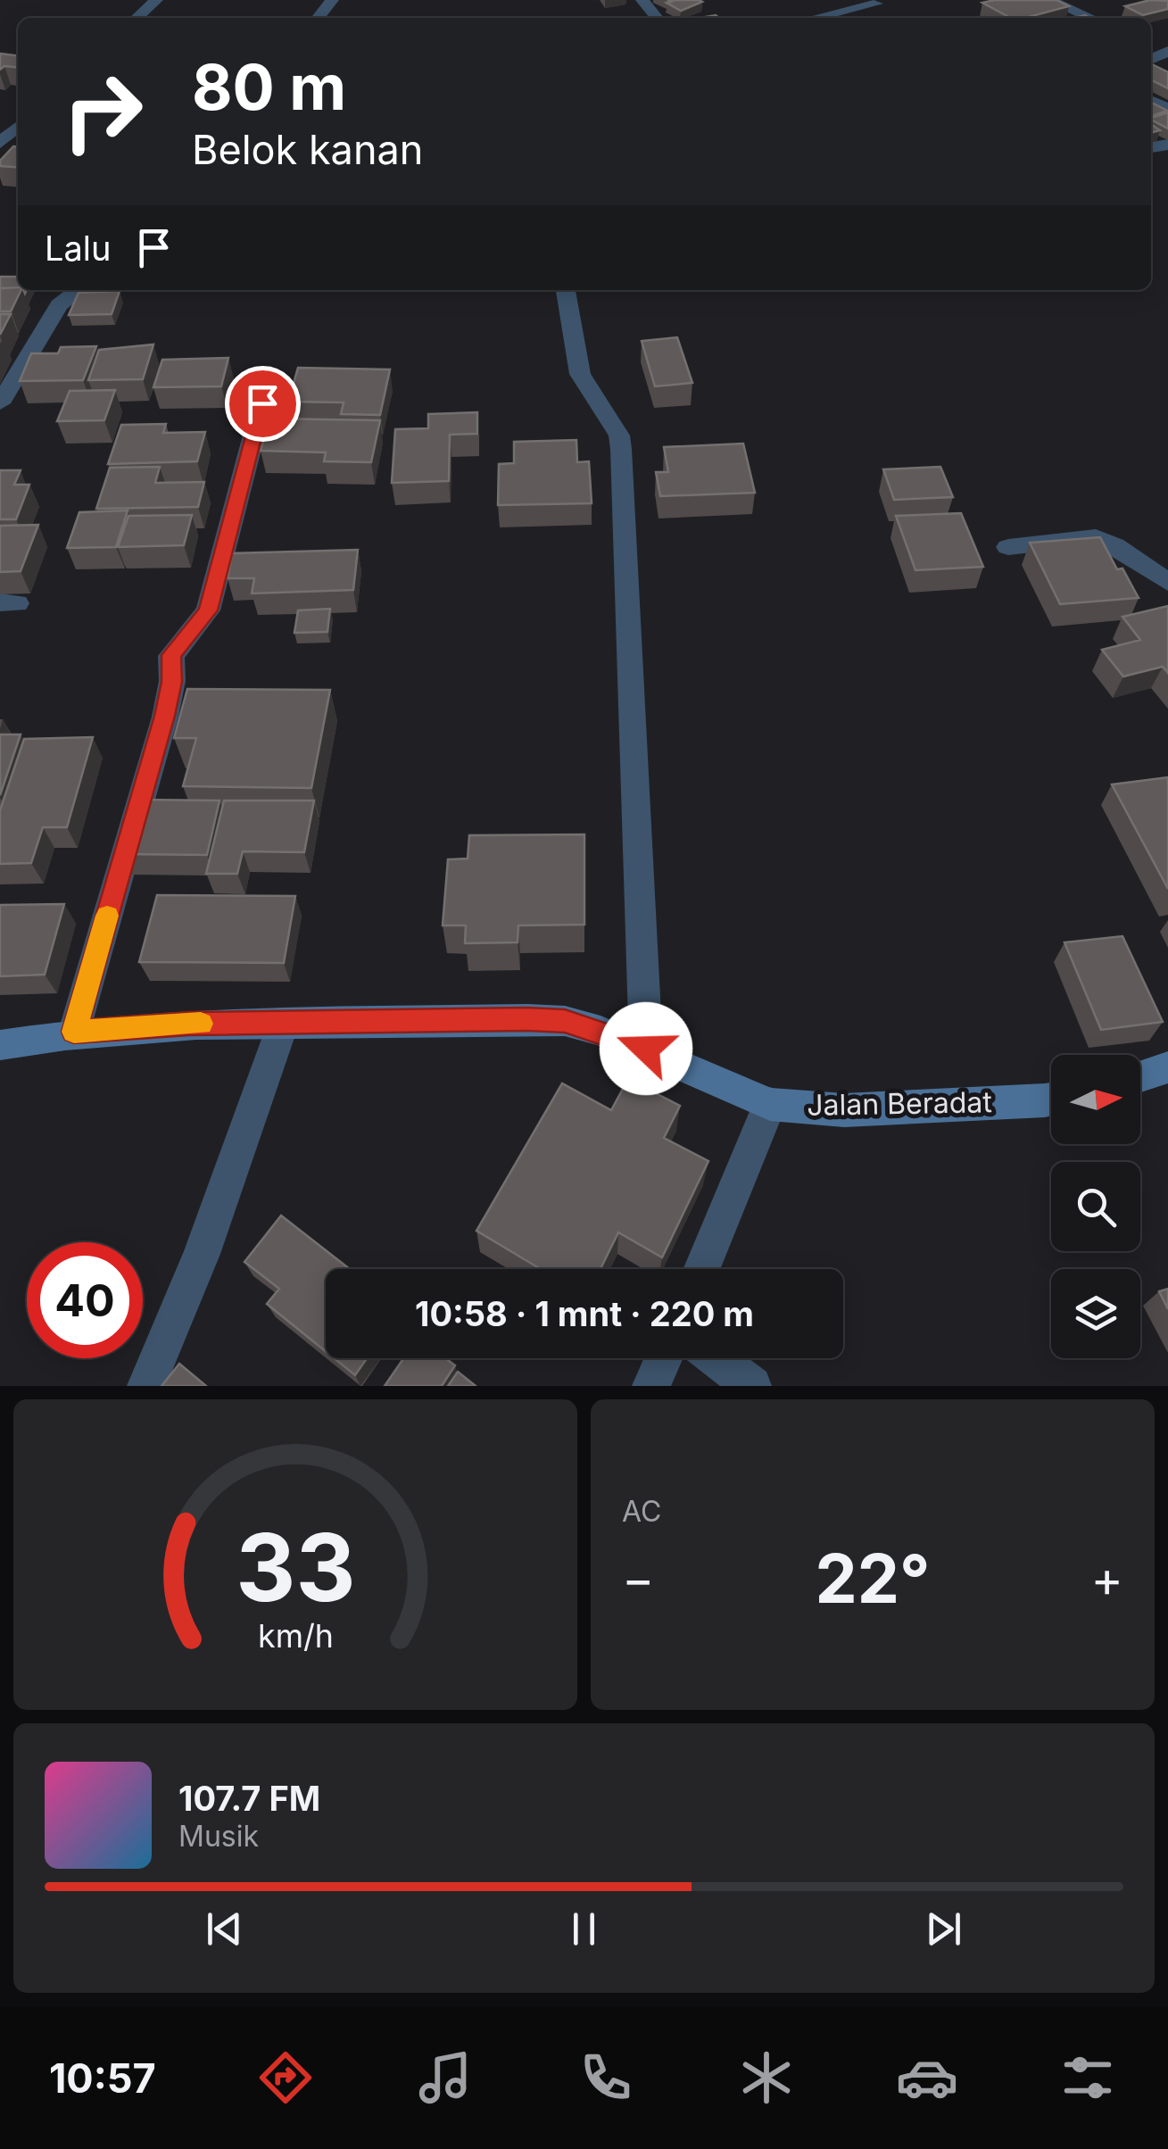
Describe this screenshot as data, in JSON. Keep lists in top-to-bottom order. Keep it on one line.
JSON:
{"streets":{"street":["Jalan Beradat"]},"north":"right","page":{"turn":["80 m","Belok kanan"],"then":"Lalu","limit":"40","trip":"10:58 · 1 mnt · 220 m","tile":"AC","heat":["−","22°","+"],"song":["107.7 FM","Musik"],"tabs":"10:57","gauge":["33","km/h"]}}
